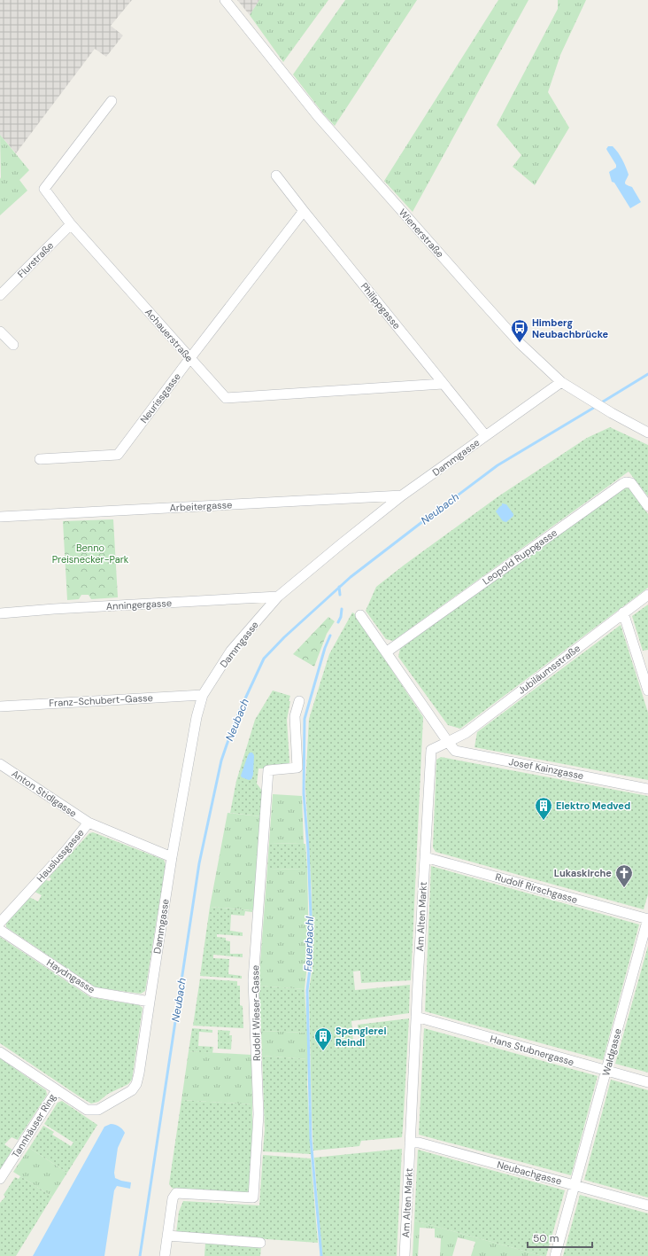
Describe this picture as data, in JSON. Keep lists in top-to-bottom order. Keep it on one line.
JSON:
{"streets":{"street":["Wienerstraße","Flurstraße","Philippgasse","Achauerstraße","Neurissgasse","Dammgasse","Arbeitergasse","Leopold Ruppgasse","Anningergasse","Jubiläumsstraße","Franz-Schubert-Gasse","Josef Kainzgasse","Anton Stidlgasse","Hauslussgasse","Rudolf Rirschgasse","Am Alten Markt","Haydngasse","Rudolf Wieser-Gasse","Hans Stubnergasse","Waldgasse","Tannhäuser Ring","Neubachgasse"]},"crossings":[["Wienerstraße","Dammgasse"],["Flurstraße","Achauerstraße"],["Philippgasse","Achauerstraße"],["Philippgasse","Neurissgasse"],["Philippgasse","Dammgasse"],["Achauerstraße","Neurissgasse"],["Dammgasse","Arbeitergasse"],["Dammgasse","Anningergasse"],["Dammgasse","Franz-Schubert-Gasse"],["Dammgasse","Hauslussgasse"],["Dammgasse","Haydngasse"],["Dammgasse","Tannhäuser Ring"],["Jubiläumsstraße","Josef Kainzgasse"],["Jubiläumsstraße","Am Alten Markt"],["Josef Kainzgasse","Am Alten Markt"],["Anton Stidlgasse","Hauslussgasse"],["Rudolf Rirschgasse","Am Alten Markt"],["Rudolf Rirschgasse","Waldgasse"],["Am Alten Markt","Hans Stubnergasse"],["Am Alten Markt","Neubachgasse"],["Hans Stubnergasse","Waldgasse"],["Waldgasse","Neubachgasse"]],"water":["Neubach","Feuerbachl"],"parks":["Benno Preisnecker-Park"],"places":{"bus stop":["Himberg Neubachbrücke"],"building":["Elektro Medved","Spenglerei Reindl"],"church":["Lukaskirche"]},"scale_bar":"50 m"}
